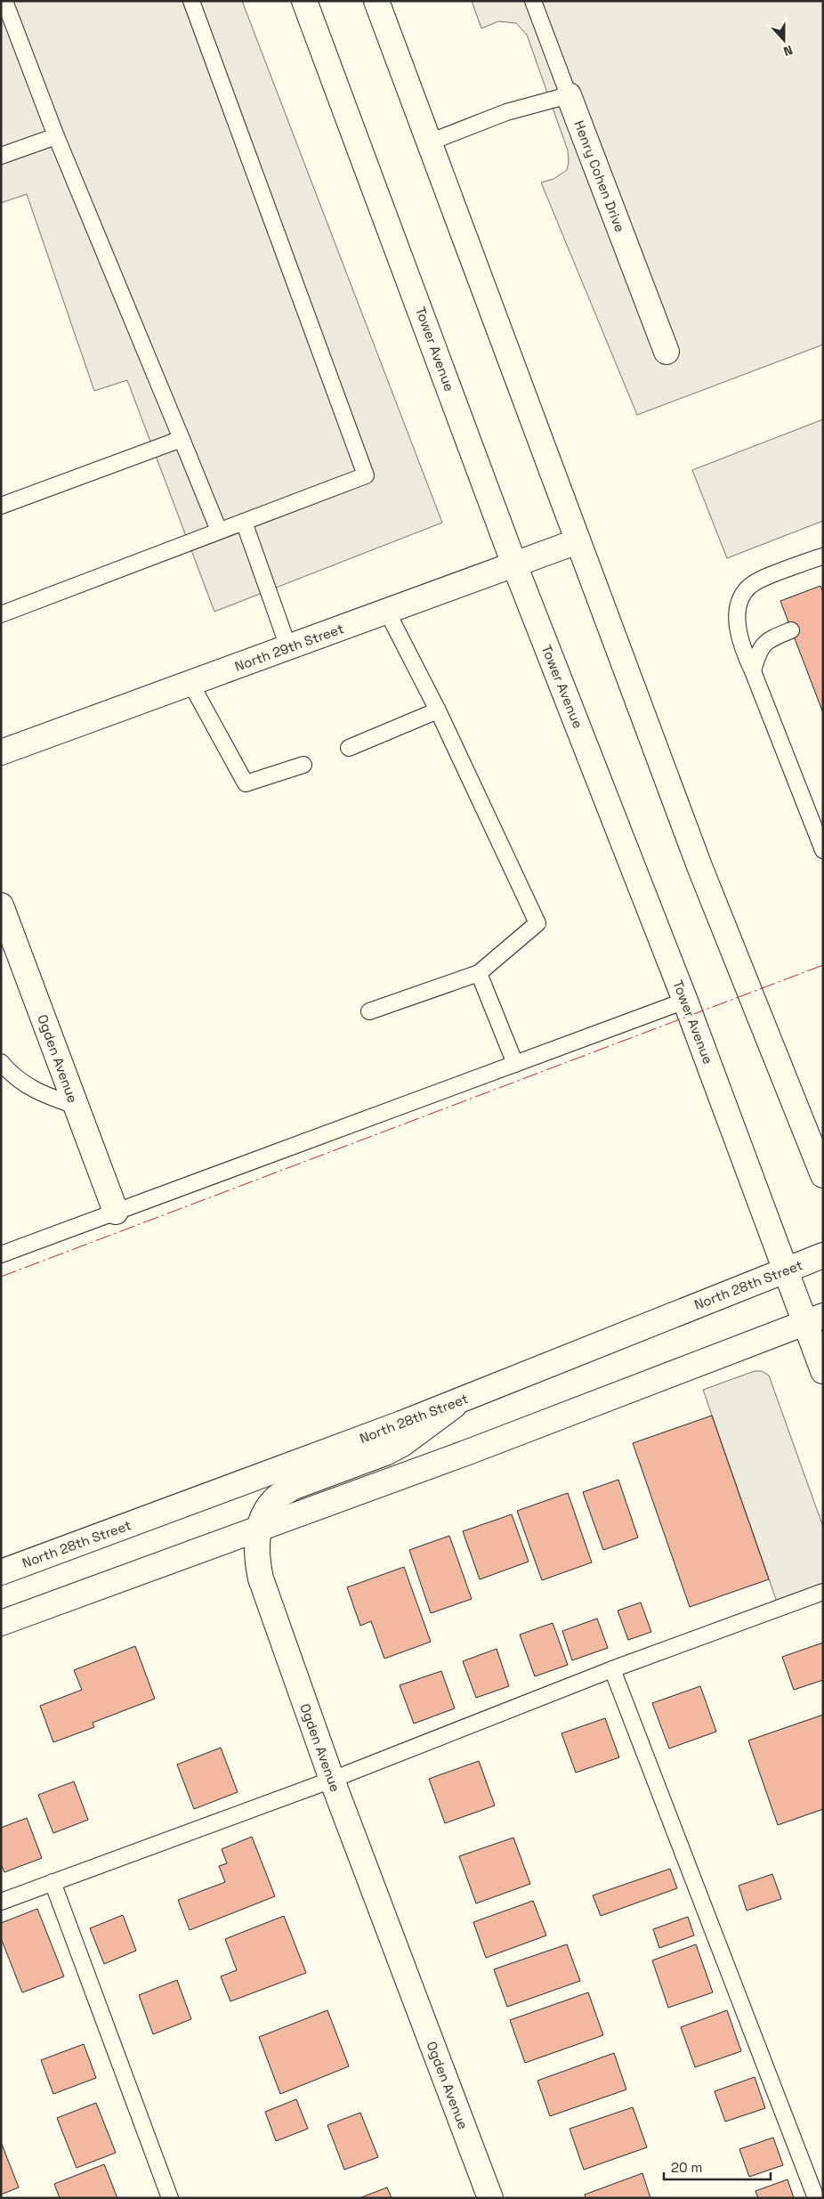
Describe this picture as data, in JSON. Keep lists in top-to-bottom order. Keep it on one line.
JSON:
{"streets":{"main road":["Henry Cohen Drive","Tower Avenue","North 29th Street","Ogden Avenue","North 28th Street"]},"crossings":[["Tower Avenue","North 29th Street"],["Tower Avenue","North 28th Street"],["Ogden Avenue","North 28th Street"]],"scale_bar":"20 m","north":"bottom"}
